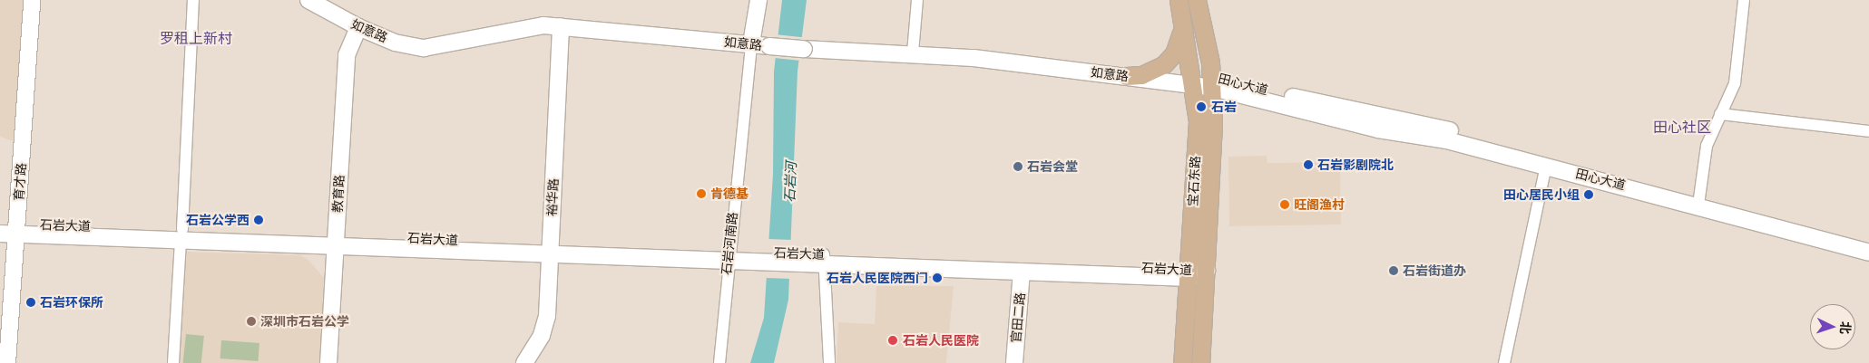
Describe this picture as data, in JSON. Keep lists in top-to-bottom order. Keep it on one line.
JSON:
{"streets":{"main road":["宝石东路"],"street":["如意路","田心大道","育才路","教育路","裕华路","石岩大道","石岩河南路","官田二路"]},"crossings":[["如意路","田心大道"],["如意路","宝石东路"],["如意路","教育路"],["如意路","裕华路"],["如意路","石岩河南路"],["田心大道","宝石东路"],["宝石东路","石岩大道"],["育才路","石岩大道"],["教育路","石岩大道"],["裕华路","石岩大道"],["石岩大道","石岩河南路"],["石岩大道","官田二路"]],"districts":["罗租上新村","田心社区"],"water":["石岩河"],"places":["石岩","石岩影剧院北","石岩会堂","肯德基","田心居民小组","旺阁渔村","石岩公学西","石岩街道办","石岩人民医院西门","石岩环保所","深圳市石岩公学","石岩人民医院"],"north":"right"}
